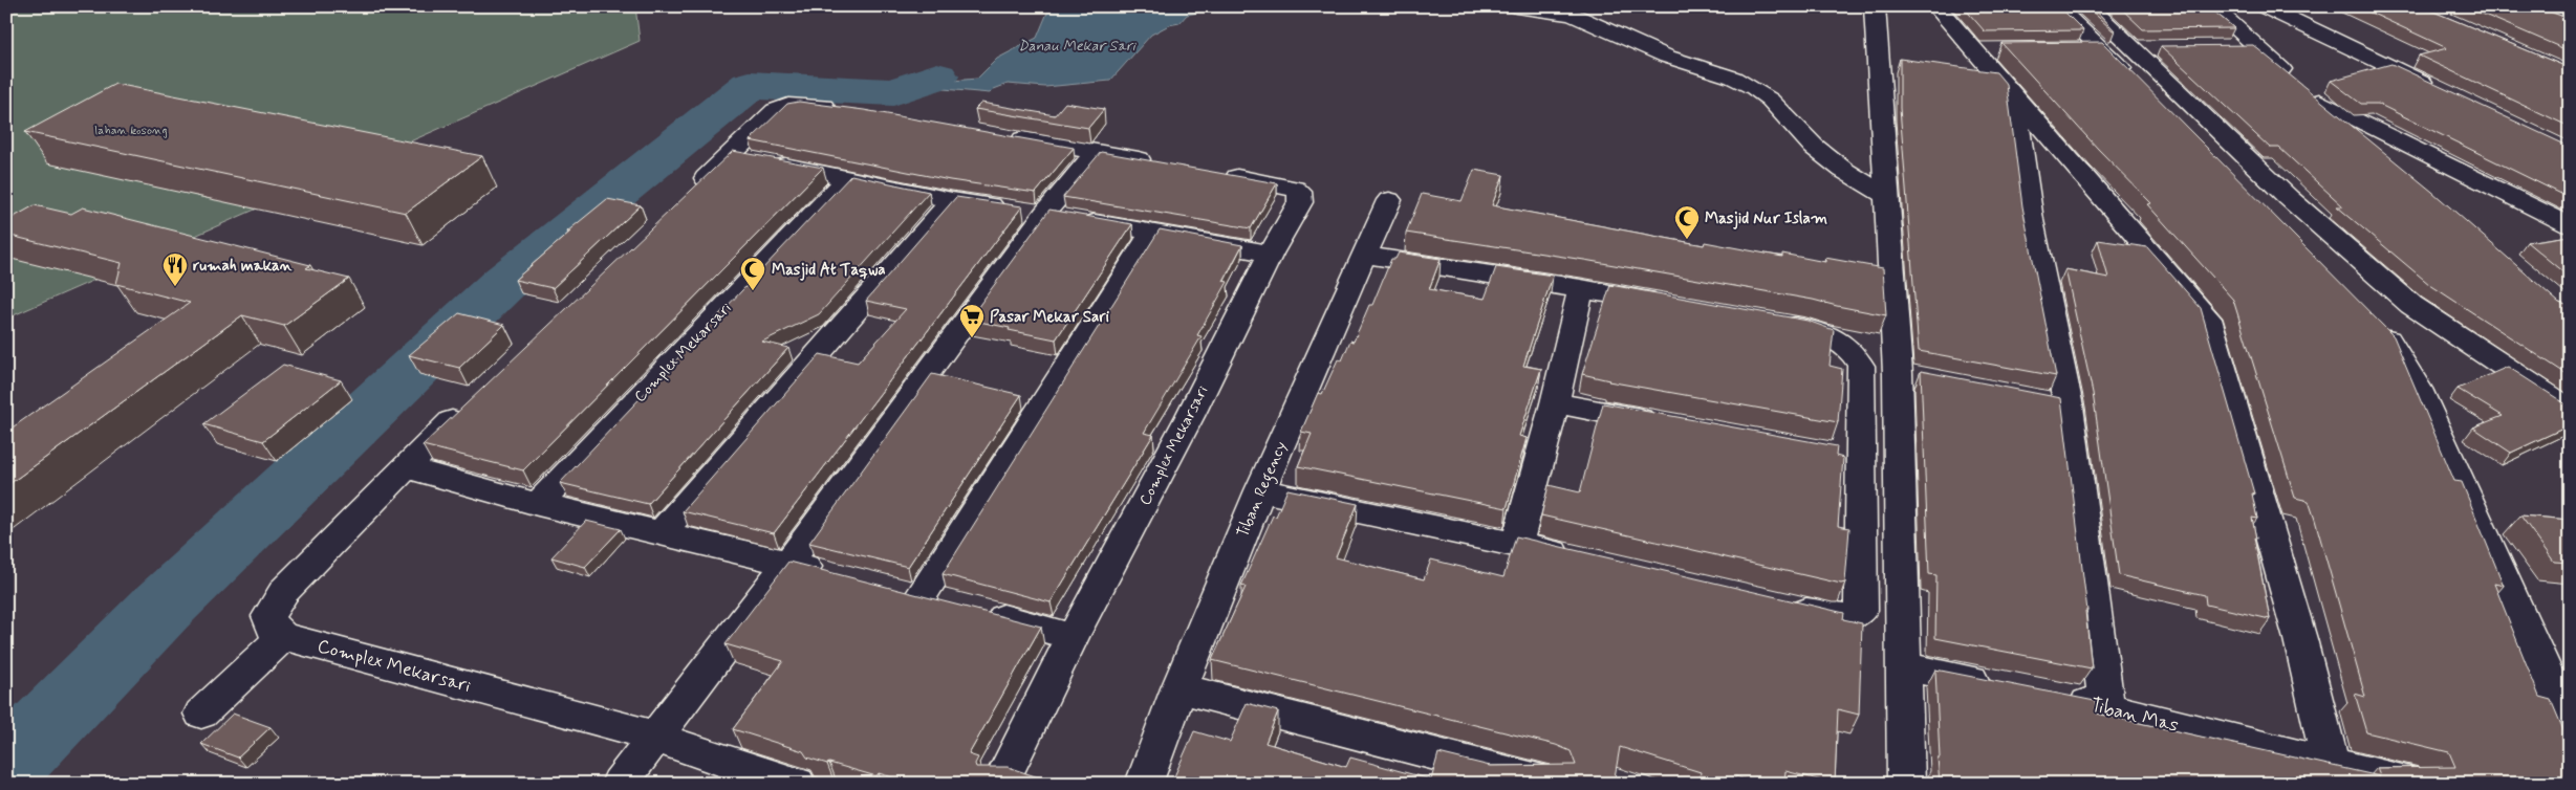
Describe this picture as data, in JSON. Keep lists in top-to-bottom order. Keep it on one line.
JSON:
{"streets":{"street":["Complex Mekarsari","Tiban Regency","Tiban Mas"]},"water":["Danau Mekar Sari"],"parks":["lahan kosong"],"places":{"mosque":["Masjid Nur Islam","Masjid At Taqwa"],"restaurant":["rumah makan"],"supermarket":["Pasar Mekar Sari"]}}
